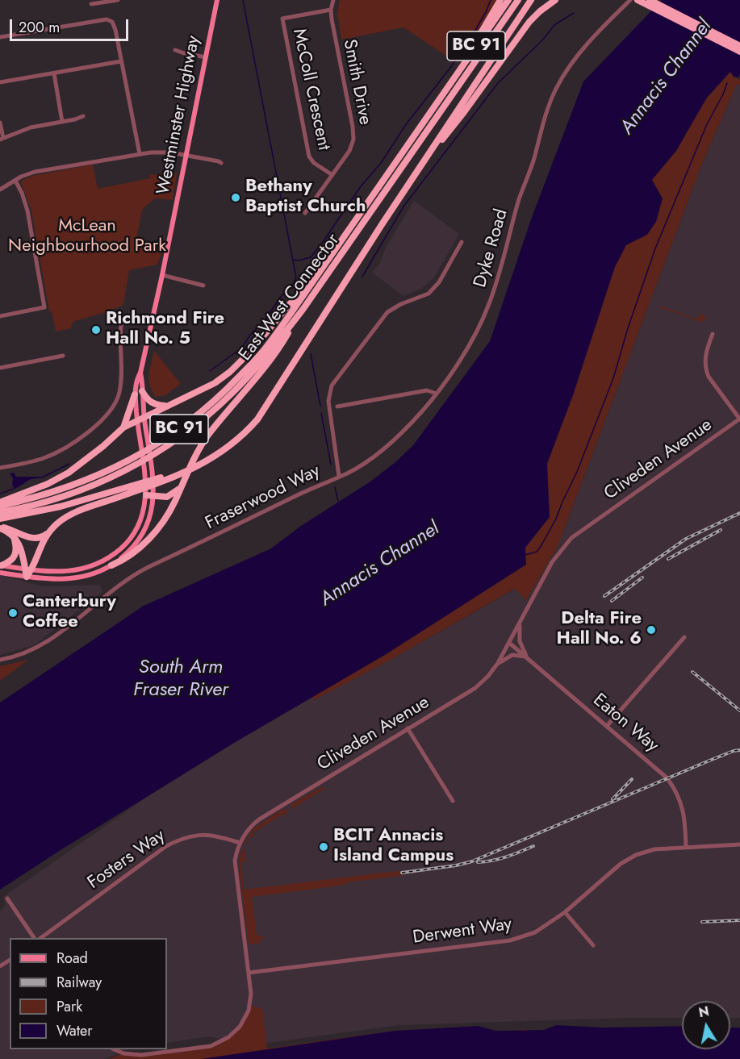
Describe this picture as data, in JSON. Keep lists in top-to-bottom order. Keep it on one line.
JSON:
{"streets":{"highway":["BC 91","East-West Connector"],"main road":["Westminster Highway"],"street":["Smith Drive","McColl Crescent","Dyke Road","Cliveden Avenue","Fraserwood Way","Eaton Way","Fosters Way","Derwent Way"]},"crossings":[["BC 91","East-West Connector"],["Smith Drive","McColl Crescent"],["Dyke Road","Fraserwood Way"],["Cliveden Avenue","Eaton Way"],["Cliveden Avenue","Fosters Way"],["Cliveden Avenue","Derwent Way"],["Eaton Way","Derwent Way"]],"water":["Annacis Channel","South Arm Fraser River"],"parks":["McLean Neighbourhood Park"],"places":["Bethany Baptist Church","Richmond Fire Hall No. 5","Canterbury Coffee","Delta Fire Hall No. 6","BCIT Annacis Island Campus"],"legend":["Road","Railway","Park","Water"],"scale_bar":"200 m","north":"top"}
